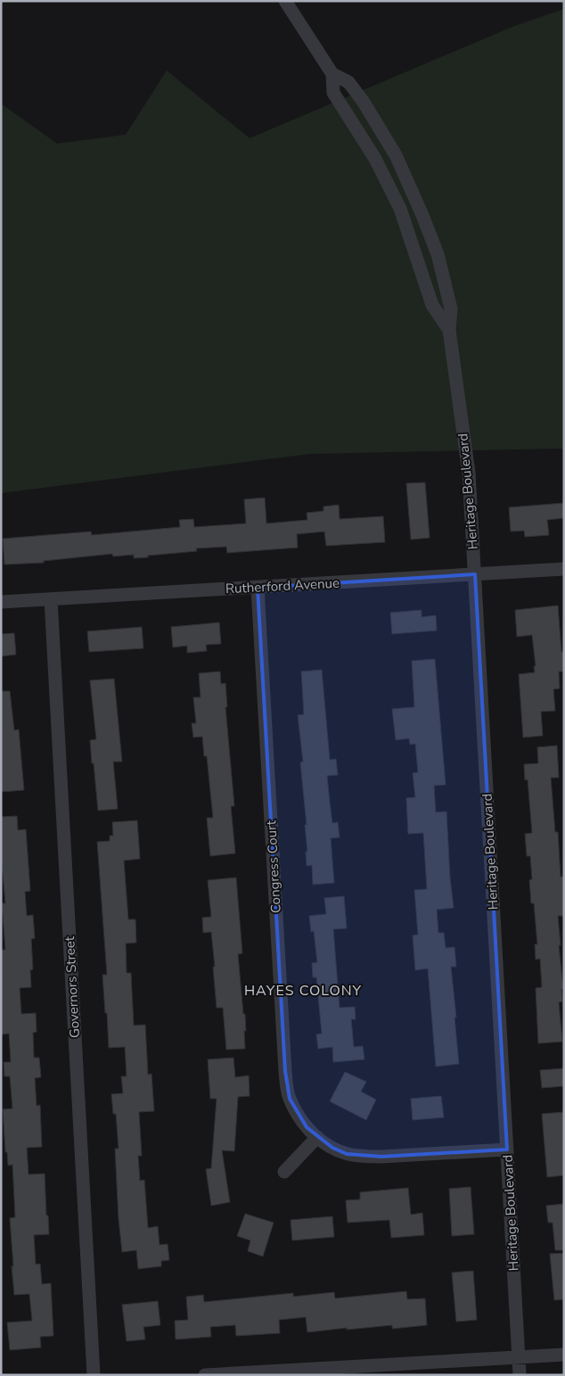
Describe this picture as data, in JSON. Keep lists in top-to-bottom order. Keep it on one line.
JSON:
{"streets":{"street":["Heritage Boulevard","Rutherford Avenue","Congress Court","Governors Street"]},"crossings":[["Heritage Boulevard","Rutherford Avenue"],["Heritage Boulevard","Congress Court"],["Rutherford Avenue","Congress Court"],["Rutherford Avenue","Governors Street"]],"districts":["HAYES COLONY"]}
